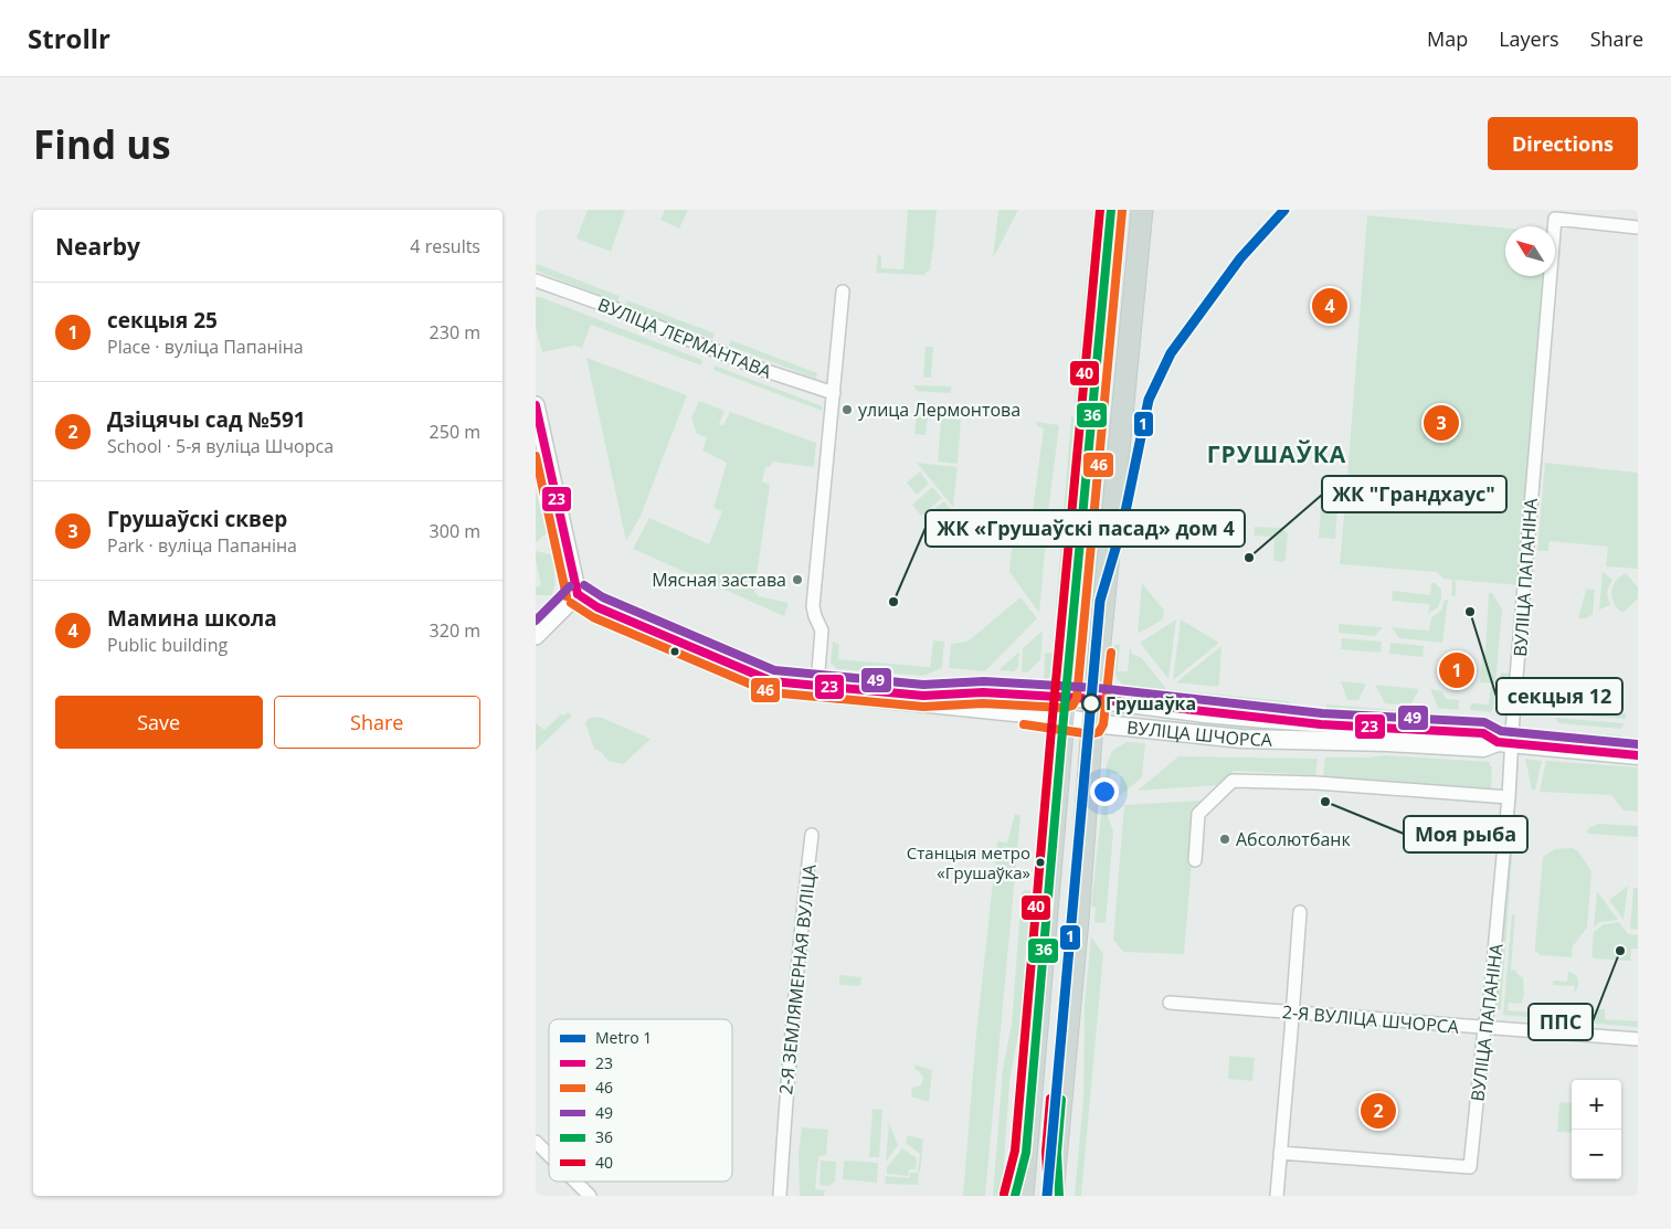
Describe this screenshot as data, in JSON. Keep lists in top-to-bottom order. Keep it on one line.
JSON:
{"streets":{"main road":["ВУЛІЦА ШЧОРСА"],"street":["ВУЛІЦА ЛЕРМАНТАВА","ВУЛІЦА ПАПАНІНА","2-Я ЗЕМЛЯМЕРНАЯ ВУЛІЦА","2-Я ВУЛІЦА ШЧОРСА"]},"crossings":[["ВУЛІЦА ПАПАНІНА","ВУЛІЦА ШЧОРСА"],["ВУЛІЦА ПАПАНІНА","2-Я ВУЛІЦА ШЧОРСА"]],"districts":["ГРУШАЎКА"],"places":["улица Лермонтова","ЖК \"Грандхаус\"","Мясная застава","ЖК «Грушаўскі пасад» дом 4","секцыя 12","Грушаўка","Моя рыба","Абсолютбанк","Станцыя метро «Грушаўка»","ППС"],"lines":["metro line 1","transit line 36","transit line 40","transit line 46","transit line 23","transit line 49"],"legend":["Metro 1","23","46","49","36","40"],"north":"top left","page":{"header":"Strollr","nav":["Map","Layers","Share"],"buttons":["Directions",["Save","Share"]],"title":"Find us","heading":["Nearby","4 results"],"list":[{"mark":"1","name":"секцыя 25","note":"Place · вуліца Папаніна","value":"230 m"},{"mark":"2","name":"Дзіцячы сад №591","note":"School · 5-я вуліца Шчорса","value":"250 m"},{"mark":"3","name":"Грушаўскі сквер","note":"Park · вуліца Папаніна","value":"300 m"},{"mark":"4","name":"Мамина школа","note":"Public building","value":"320 m"}],"pins":["4","3","1","2"],"map_buttons":["+","−"]}}
